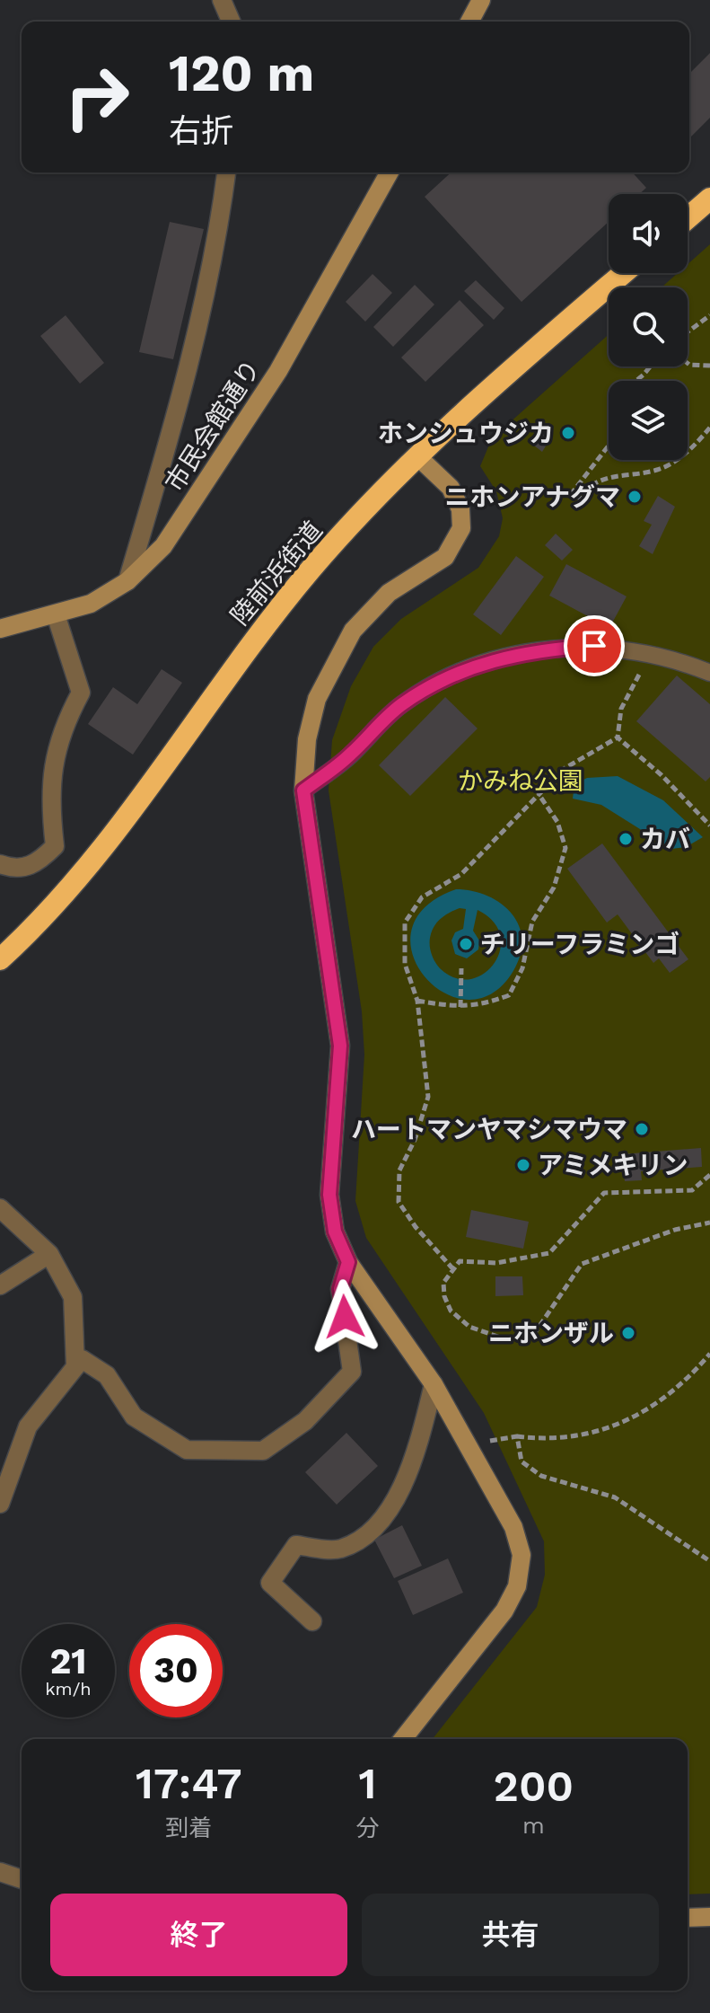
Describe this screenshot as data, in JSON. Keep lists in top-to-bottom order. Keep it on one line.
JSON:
{"streets":{"highway":["陸前浜街道"],"street":["市民会館通り"]},"parks":["かみね公園"],"places":["ホンシュウジカ","ニホンアナグマ","カバ","チリーフラミンゴ","ハートマンヤマシマウマ","アミメキリン","ニホンザル"],"page":{"turn":["120 m","右折"],"speed":"21 km/h","limit":"30","eta":["17:47","到着","1","分","200","m"],"buttons":["終了","共有"]}}
